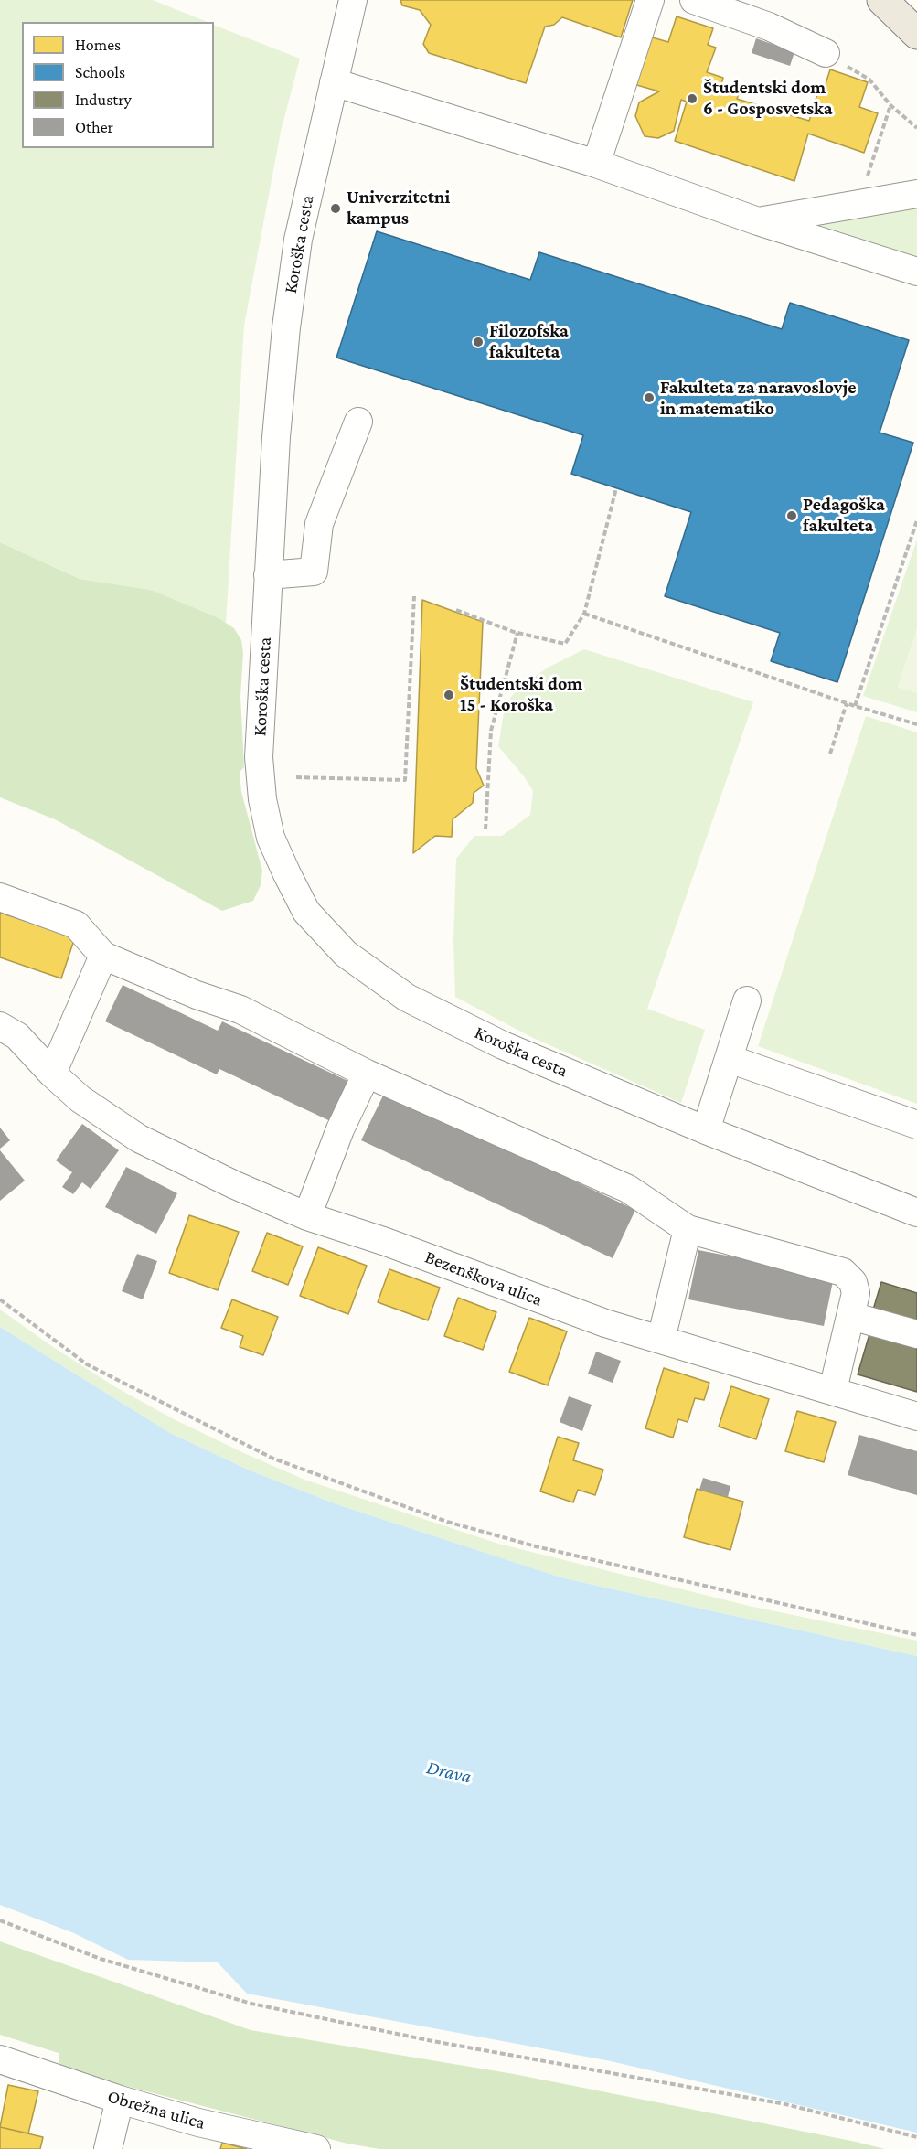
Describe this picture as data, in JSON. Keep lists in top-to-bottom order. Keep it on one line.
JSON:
{"streets":{"street":["Koroška cesta","Bezenškova ulica","Obrežna ulica"]},"water":["Drava"],"places":["Študentski dom 6 - Gosposvetska","Univerzitetni kampus","Filozofska fakulteta","Fakulteta za naravoslovje in matematiko","Pedagoška fakulteta","Študentski dom 15 - Koroška"],"legend":["Homes","Schools","Industry","Other"]}
